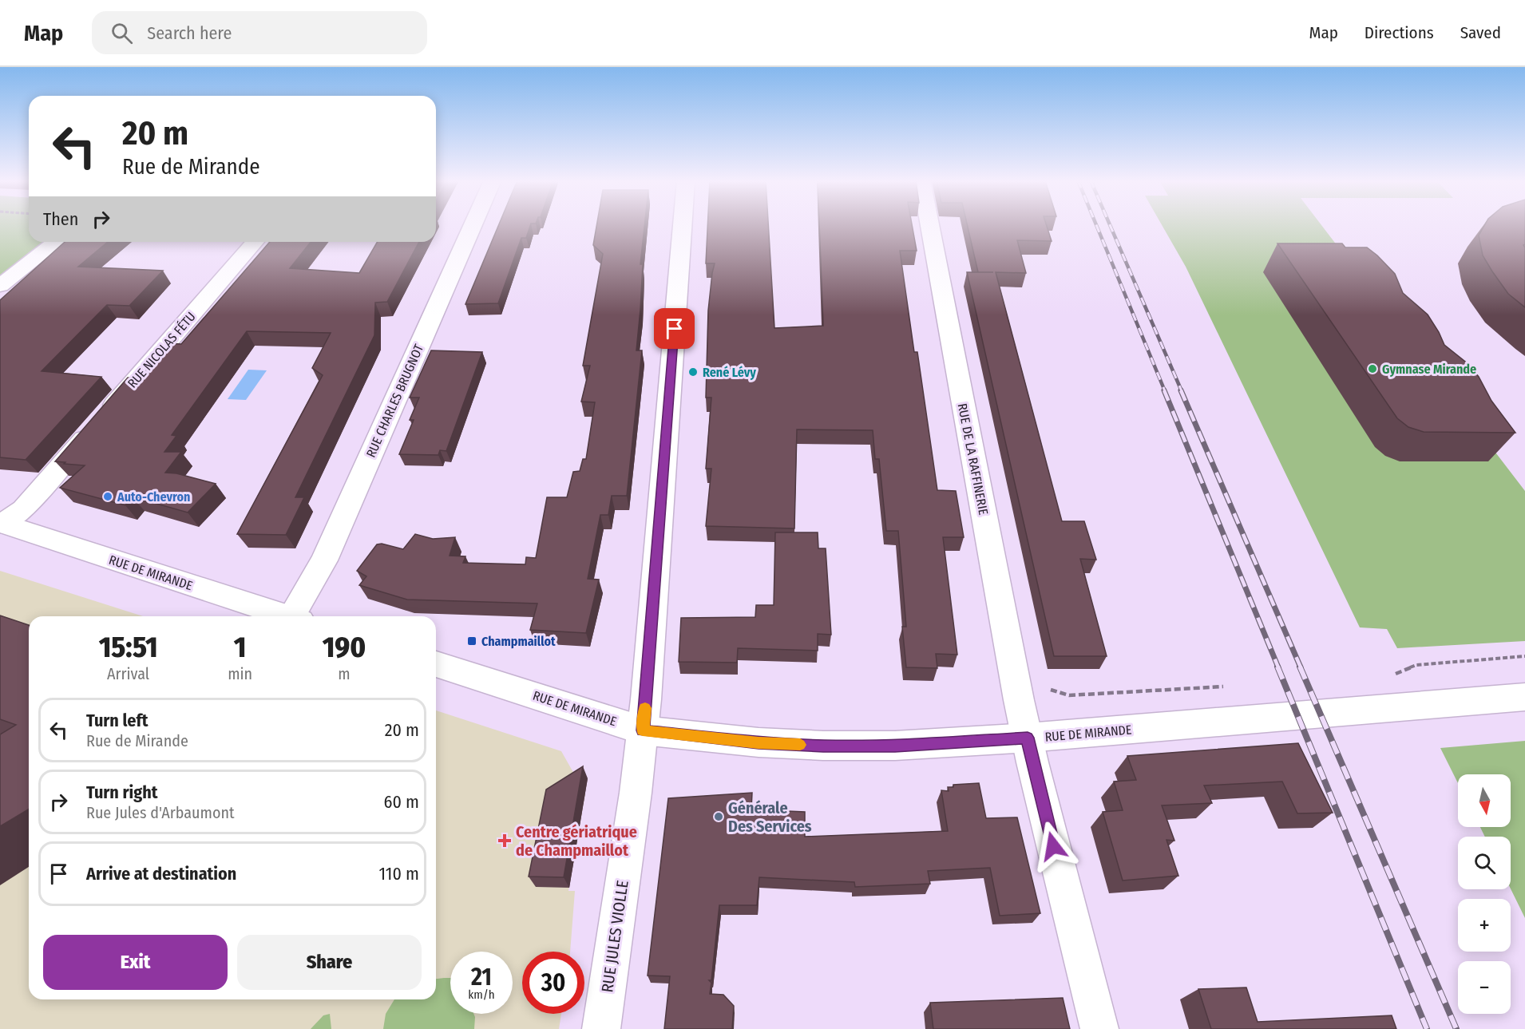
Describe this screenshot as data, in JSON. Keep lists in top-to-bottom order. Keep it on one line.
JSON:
{"streets":{"street":["RUE NICOLAS FÉTU","RUE CHARLES BRUGNOT","RUE DE LA RAFFINERIE","RUE DE MIRANDE","RUE JULES VIOLLE"]},"crossings":[["RUE NICOLAS FÉTU","RUE DE MIRANDE"],["RUE DE LA RAFFINERIE","RUE DE MIRANDE"],["RUE DE MIRANDE","RUE JULES VIOLLE"]],"places":{"other":["Gymnase Mirande","René Lévy","Auto-Chevron","Générale Des Services"],"transit":["Champmaillot"],"health":["Centre gériatrique de Champmaillot"]},"north":"bottom","page":{"header":"Map","search":"Search here","nav":["Map","Directions","Saved"],"turn":["20 m","Rue de Mirande"],"then":"Then","eta":["15:51","Arrival","1","min","190","m"],"list":[{"name":"Turn left","note":"Rue de Mirande","value":"20 m"},{"name":"Turn right","note":"Rue Jules d'Arbaumont","value":"60 m"},{"name":"Arrive at destination","value":"110 m"}],"map_buttons":["+","−"],"buttons":["Exit","Share"],"speed":"21 km/h","limit":"30"}}
